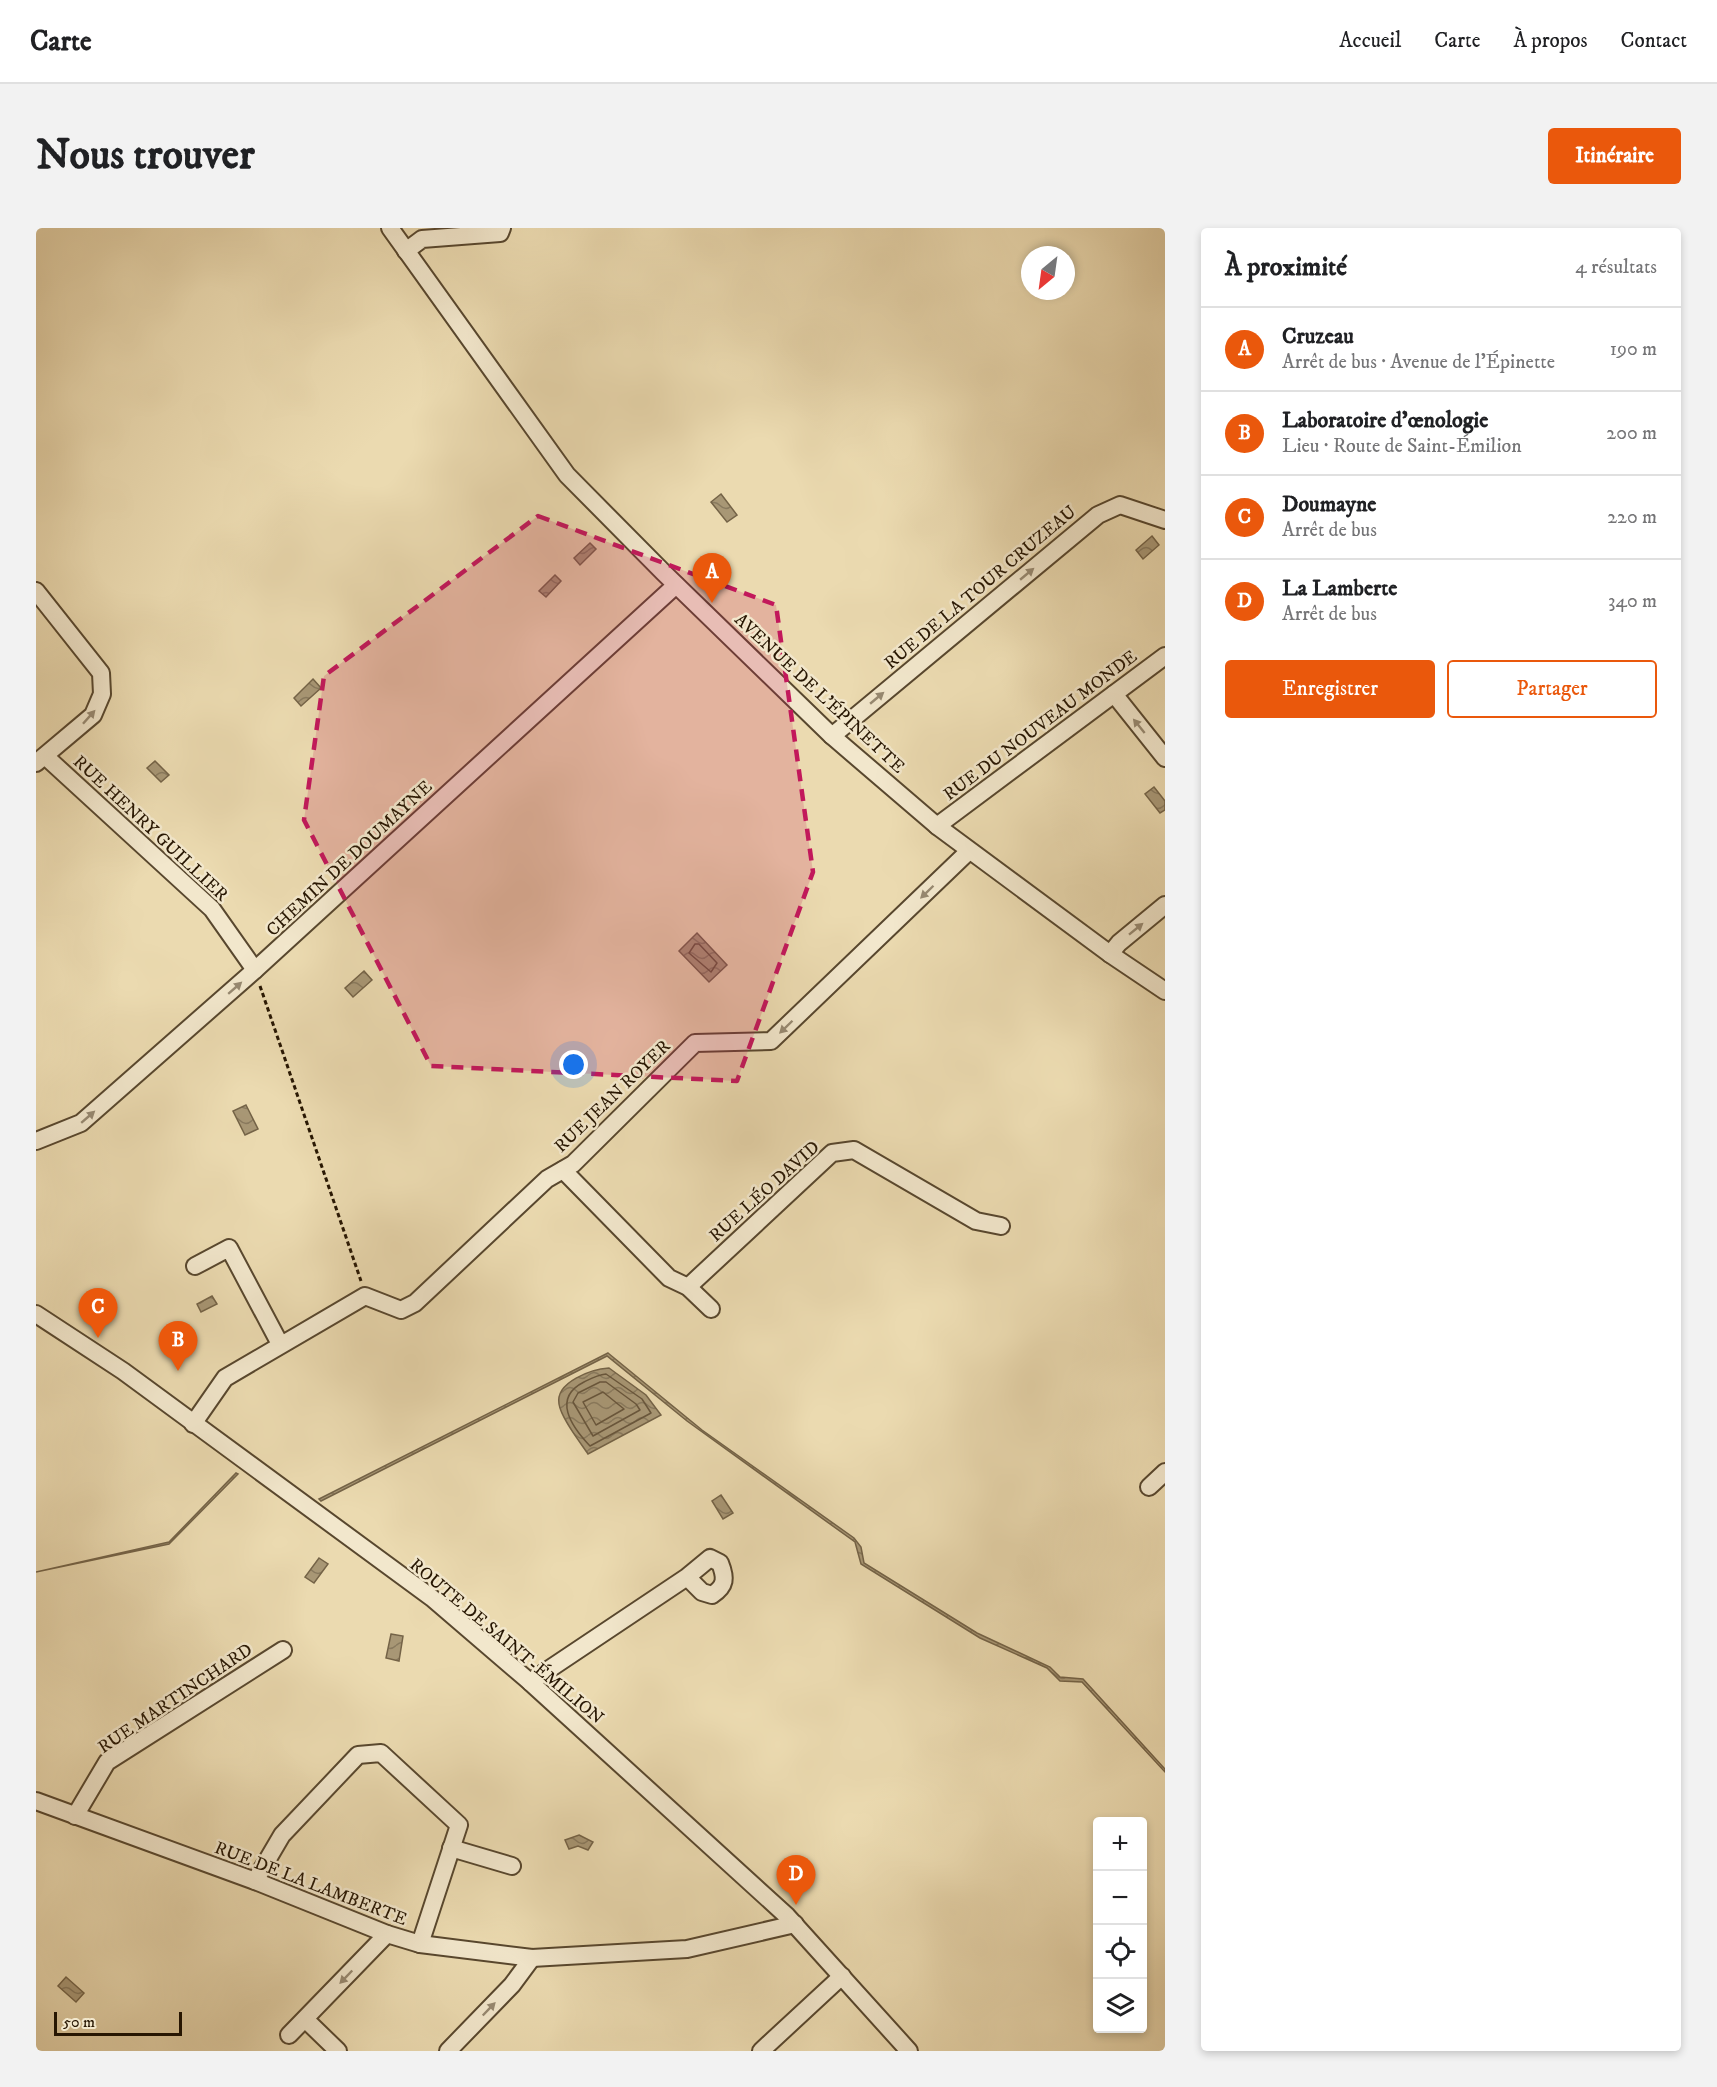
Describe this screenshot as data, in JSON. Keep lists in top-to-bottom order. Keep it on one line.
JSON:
{"streets":{"street":["RUE DE LA TOUR CRUZEAU","AVENUE DE L'ÉPINETTE","RUE DU NOUVEAU MONDE","RUE HENRY GUILLIER","CHEMIN DE DOUMAYNE","RUE JEAN ROYER","RUE LÉO DAVID","ROUTE DE SAINT-ÉMILION","RUE MARTINCHARD","RUE DE LA LAMBERTE"]},"crossings":[["RUE DE LA TOUR CRUZEAU","AVENUE DE L'ÉPINETTE"],["AVENUE DE L'ÉPINETTE","RUE DU NOUVEAU MONDE"],["AVENUE DE L'ÉPINETTE","CHEMIN DE DOUMAYNE"],["AVENUE DE L'ÉPINETTE","RUE JEAN ROYER"],["RUE HENRY GUILLIER","CHEMIN DE DOUMAYNE"],["ROUTE DE SAINT-ÉMILION","RUE DE LA LAMBERTE"],["RUE MARTINCHARD","RUE DE LA LAMBERTE"]],"one_way":["RUE DE LA TOUR CRUZEAU","RUE JEAN ROYER"],"scale_bar":"50 m","north":"bottom left","page":{"header":"Carte","nav":["Accueil","Carte","À propos","Contact"],"buttons":["Itinéraire",["Enregistrer","Partager"]],"title":"Nous trouver","heading":["À proximité","4 résultats"],"list":[{"mark":"A","name":"Cruzeau","note":"Arrêt de bus · Avenue de l'Épinette","value":"190 m"},{"mark":"B","name":"Laboratoire d'œnologie","note":"Lieu · Route de Saint-Émilion","value":"200 m"},{"mark":"C","name":"Doumayne","note":"Arrêt de bus","value":"220 m"},{"mark":"D","name":"La Lamberte","note":"Arrêt de bus","value":"340 m"}],"pins":["A","C","B","D"],"map_buttons":["+","−"],"scale":"50 m"}}
